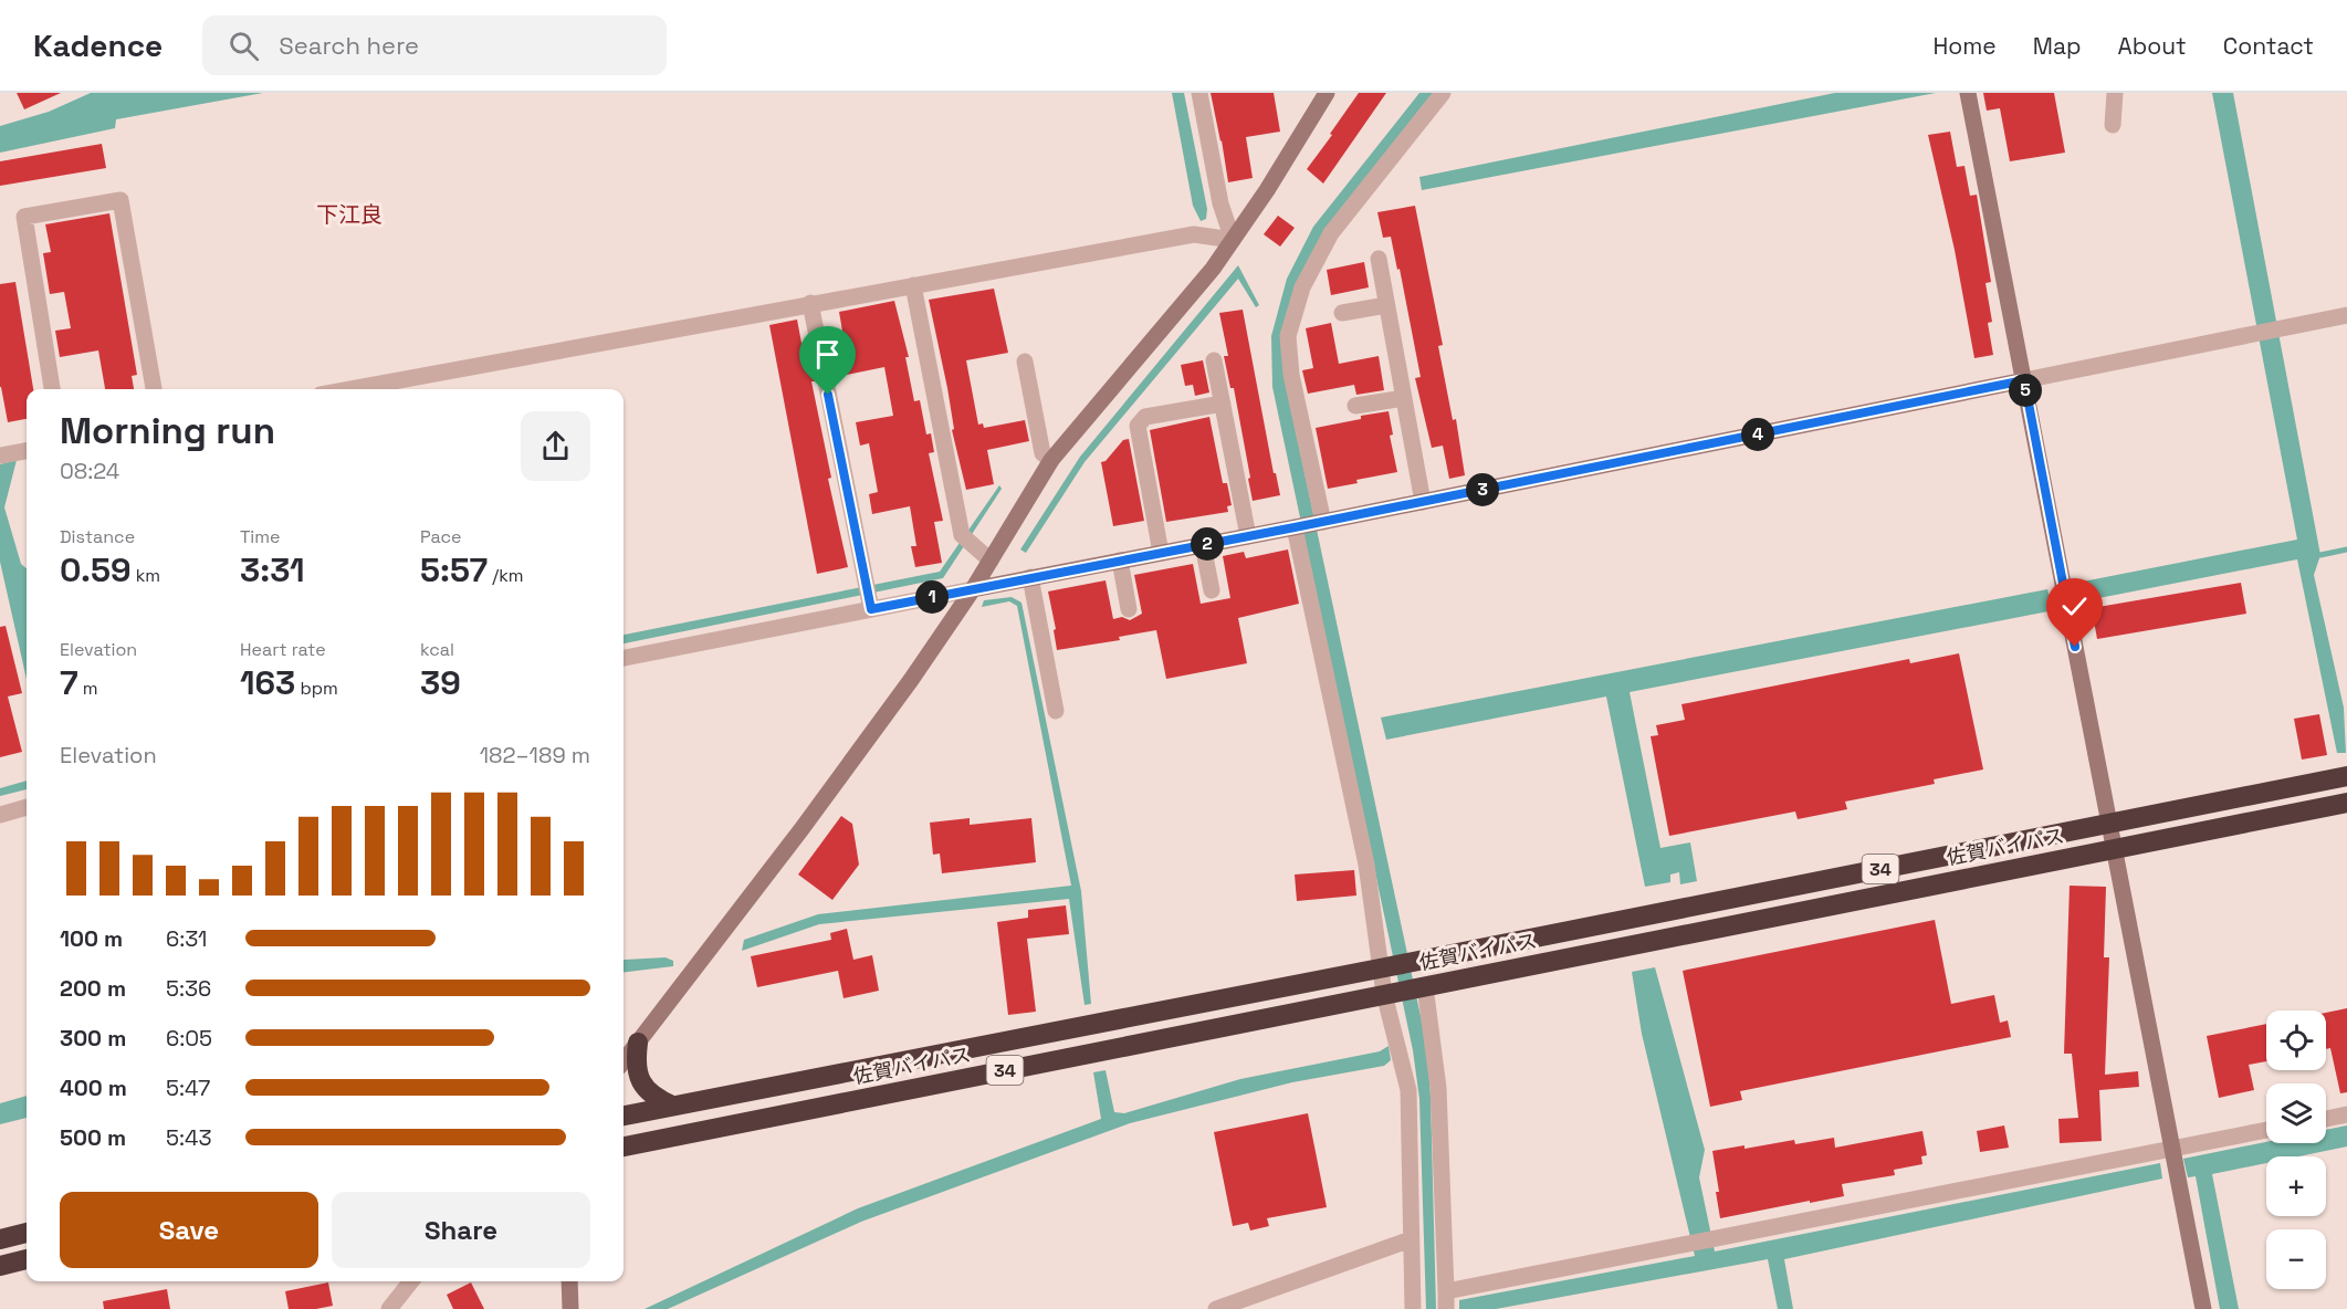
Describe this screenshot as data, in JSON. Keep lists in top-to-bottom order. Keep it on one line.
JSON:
{"streets":{"highway":["佐賀バイパス","34"]},"districts":["下江良"],"page":{"header":"Kadence","search":"Search here","nav":["Home","Map","About","Contact"],"pins":["5","4","3","2","1"],"heading":["Morning run","08:24"],"stats":[["Distance","0.59 km"],["Time","3:31"],["Pace","5:57 /km"],["Elevation","7 m"],["Heart rate","163 bpm"],["kcal","39"]],"chart":["Elevation","182–189 m"],"list":[{"name":"100 m","note":"6:31"},{"name":"200 m","note":"5:36"},{"name":"300 m","note":"6:05"},{"name":"400 m","note":"5:47"},{"name":"500 m","note":"5:43"}],"map_buttons":["+","−"],"buttons":["Save","Share"]}}
